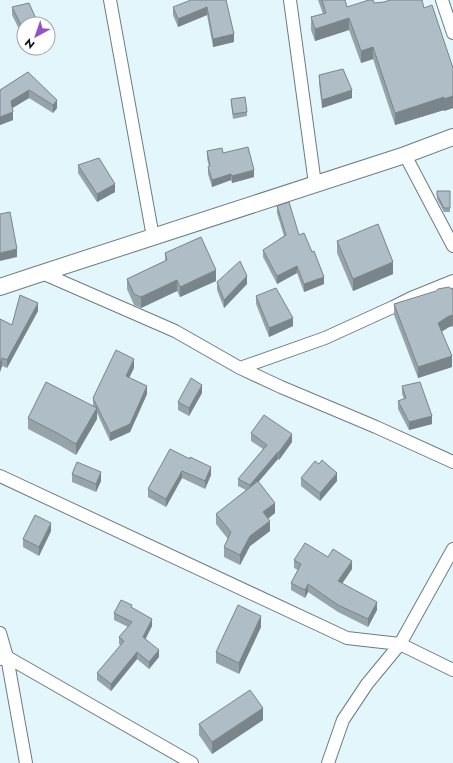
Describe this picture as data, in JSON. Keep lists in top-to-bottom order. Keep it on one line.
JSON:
{"north":"bottom left"}
